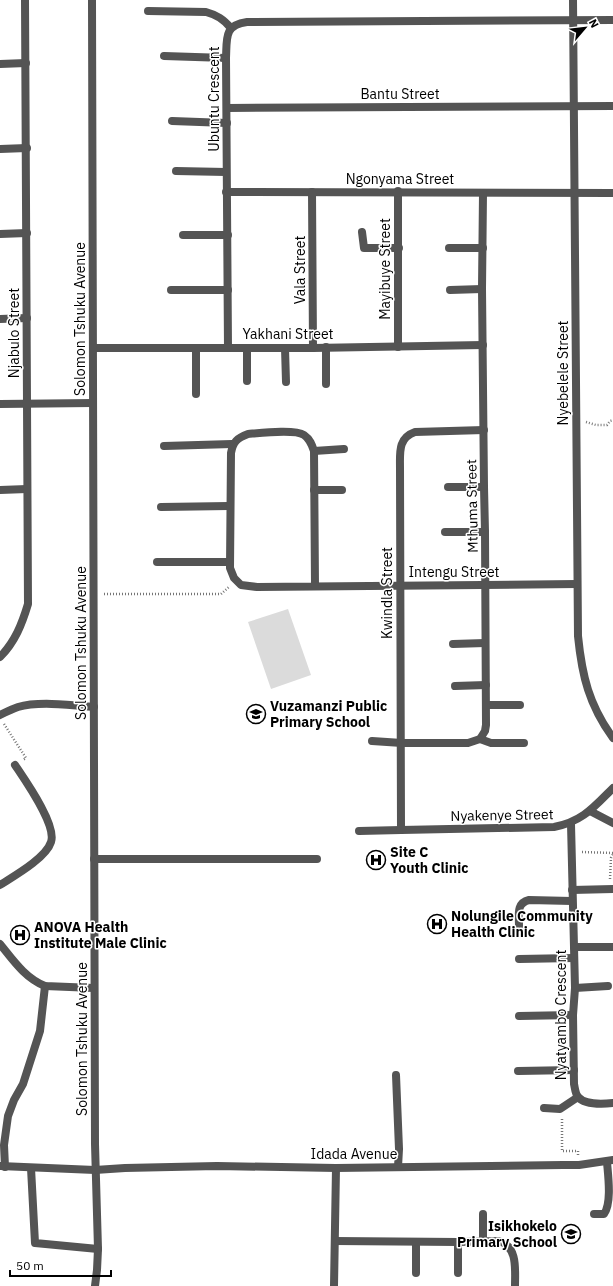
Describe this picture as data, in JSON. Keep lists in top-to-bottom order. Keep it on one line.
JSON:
{"streets":{"street":["Bantu Street","Ubuntu Crescent","Ngonyama Street","Mayibuye Street","Vala Street","Solomon Tshuku Avenue","Njabulo Street","Yakhani Street","Nyebelele Street","Mthuma Street","Intengu Street","Kwindla Street","Nyakenye Street","Nyatyambo Crescent","Idada Avenue"]},"crossings":[["Bantu Street","Ubuntu Crescent"],["Bantu Street","Nyebelele Street"],["Ubuntu Crescent","Ngonyama Street"],["Ubuntu Crescent","Yakhani Street"],["Ubuntu Crescent","Nyebelele Street"],["Ngonyama Street","Mayibuye Street"],["Ngonyama Street","Vala Street"],["Ngonyama Street","Nyebelele Street"],["Ngonyama Street","Mthuma Street"],["Mayibuye Street","Yakhani Street"],["Vala Street","Yakhani Street"],["Solomon Tshuku Avenue","Yakhani Street"],["Solomon Tshuku Avenue","Idada Avenue"],["Yakhani Street","Mthuma Street"],["Nyebelele Street","Intengu Street"],["Mthuma Street","Intengu Street"],["Mthuma Street","Kwindla Street"],["Intengu Street","Kwindla Street"],["Kwindla Street","Nyakenye Street"],["Nyakenye Street","Nyatyambo Crescent"]],"places":{"school or university":["Vuzamanzi Public Primary School","Isikhokelo Primary School"],"hospital":["Site C Youth Clinic","Nolungile Community Health Clinic","ANOVA Health Institute Male Clinic"]},"scale_bar":"50 m","north":"top right"}
